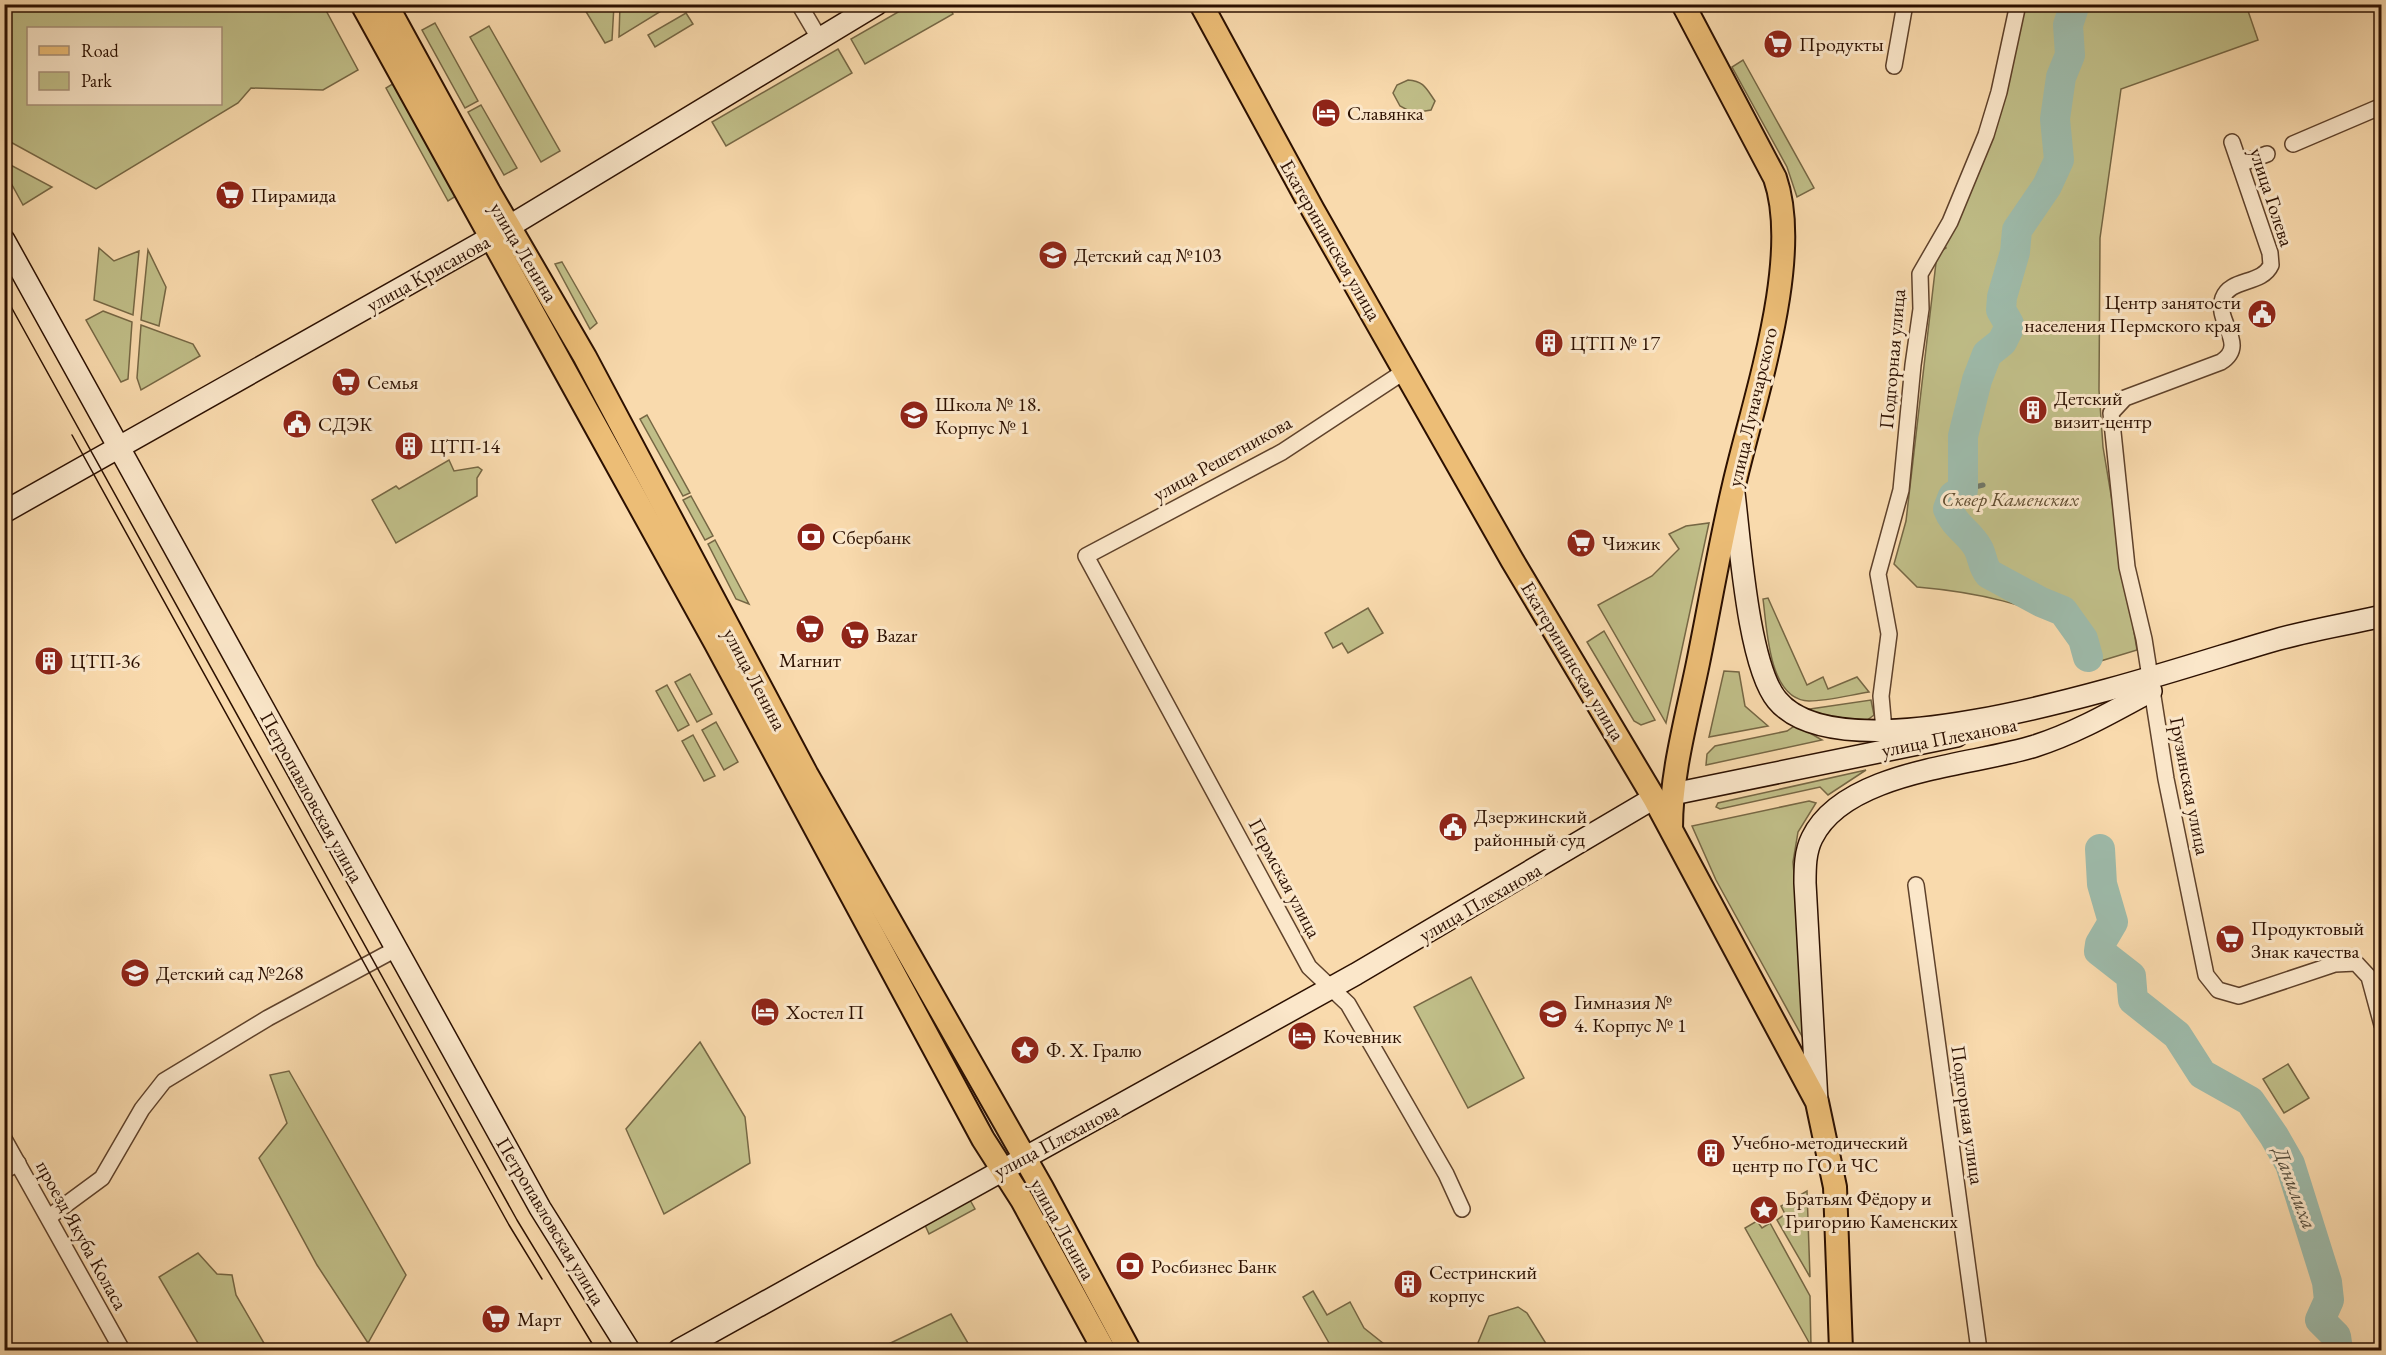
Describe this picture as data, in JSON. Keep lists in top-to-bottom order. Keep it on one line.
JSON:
{"streets":{"main road":["Екатерининская улица","улица Ленина","улица Крисанова","улица Луначарского","улица Плеханова","Петропавловская улица"],"street":["улица Голева","Подгорная улица","улица Решетникова","Грузинская улица","Пермская улица","проезд Якуба Коласа"]},"crossings":[["улица Голева","Грузинская улица"],["Екатерининская улица","улица Луначарского"],["Екатерининская улица","улица Решетникова"],["Екатерининская улица","улица Плеханова"],["улица Ленина","улица Крисанова"],["улица Ленина","улица Плеханова"],["улица Крисанова","Петропавловская улица"],["улица Луначарского","улица Плеханова"],["улица Решетникова","Пермская улица"],["улица Плеханова","Грузинская улица"],["улица Плеханова","Пермская улица"]],"water":["Данилиха"],"parks":["Сквер Каменских"],"places":{"supermarket":["Прoдукты","Пирамида","Семья","Чижик","Магнит","Bazar","Продуктовый Знак качества","Март"],"hotel":["Славянка","Хостел П","Кочевник"],"school or university":["Детский сад №103","Школа № 18. Корпус № 1","Детский сад №268","Гимназия № 4. Корпус № 1"],"public building":["Центр занятости населения Пермского края","СДЭК","Дзержинский районный суд"],"building":["ЦТП № 17","Детский визит-центр","ЦТП-14","ЦТП-36","Учебно-методический центр по ГО и ЧС","Сестринский корпус"],"bank":["Сбербанк","Росбизнес Банк"],"place":["Ф. Х. Гралю","Братьям Фёдору и Григорию Каменских"]},"legend":["Road","Park"]}
